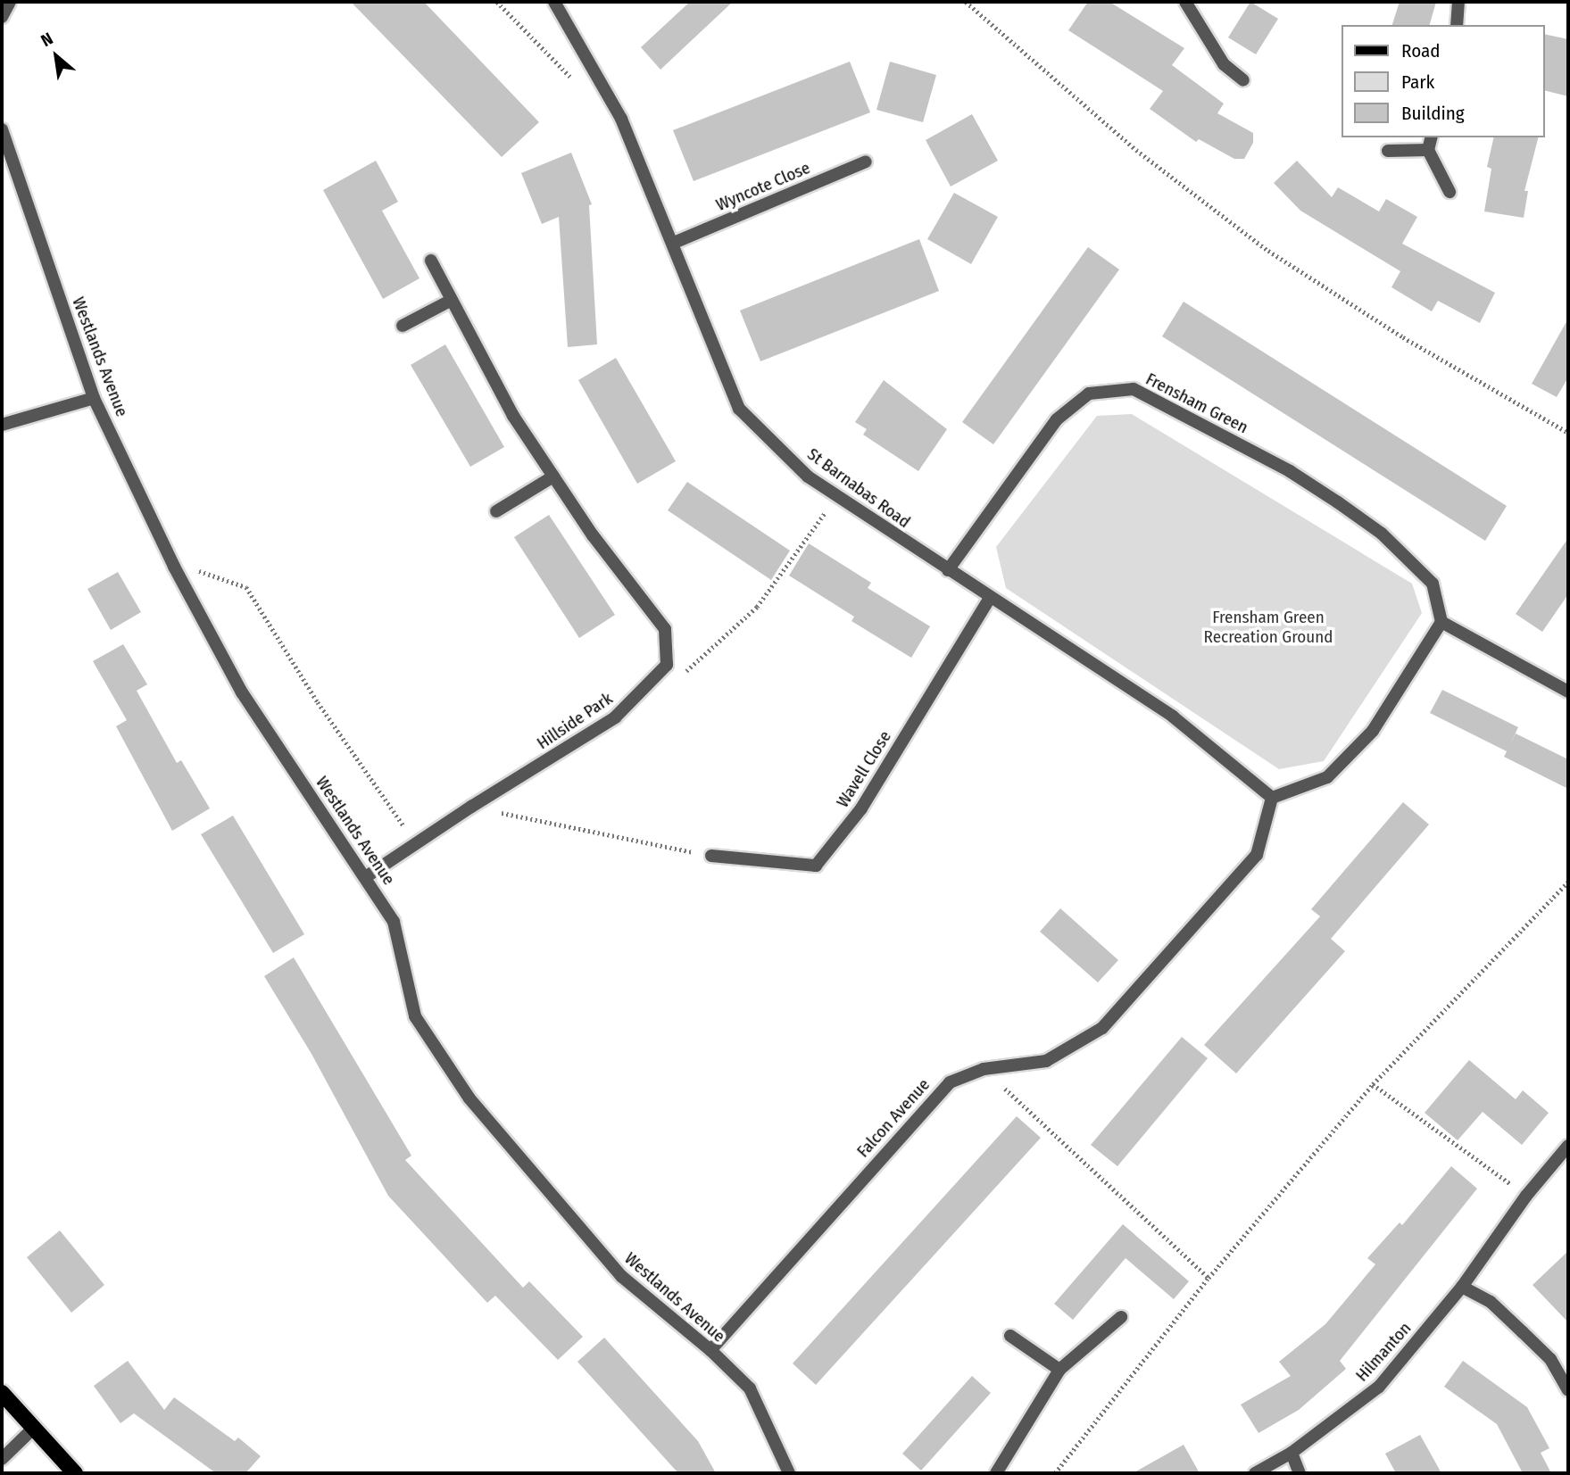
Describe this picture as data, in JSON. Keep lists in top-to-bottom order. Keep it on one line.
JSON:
{"streets":{"street":["Wyncote Close","Westlands Avenue","Frensham Green","St Barnabas Road","Hillside Park","Wavell Close","Falcon Avenue","Hilmanton"]},"crossings":[["Wyncote Close","St Barnabas Road"],["Westlands Avenue","Hillside Park"],["Westlands Avenue","Falcon Avenue"],["Frensham Green","St Barnabas Road"],["St Barnabas Road","Wavell Close"],["St Barnabas Road","Falcon Avenue"]],"parks":["Frensham Green Recreation Ground"],"legend":["Road","Park","Building"],"north":"top left"}
